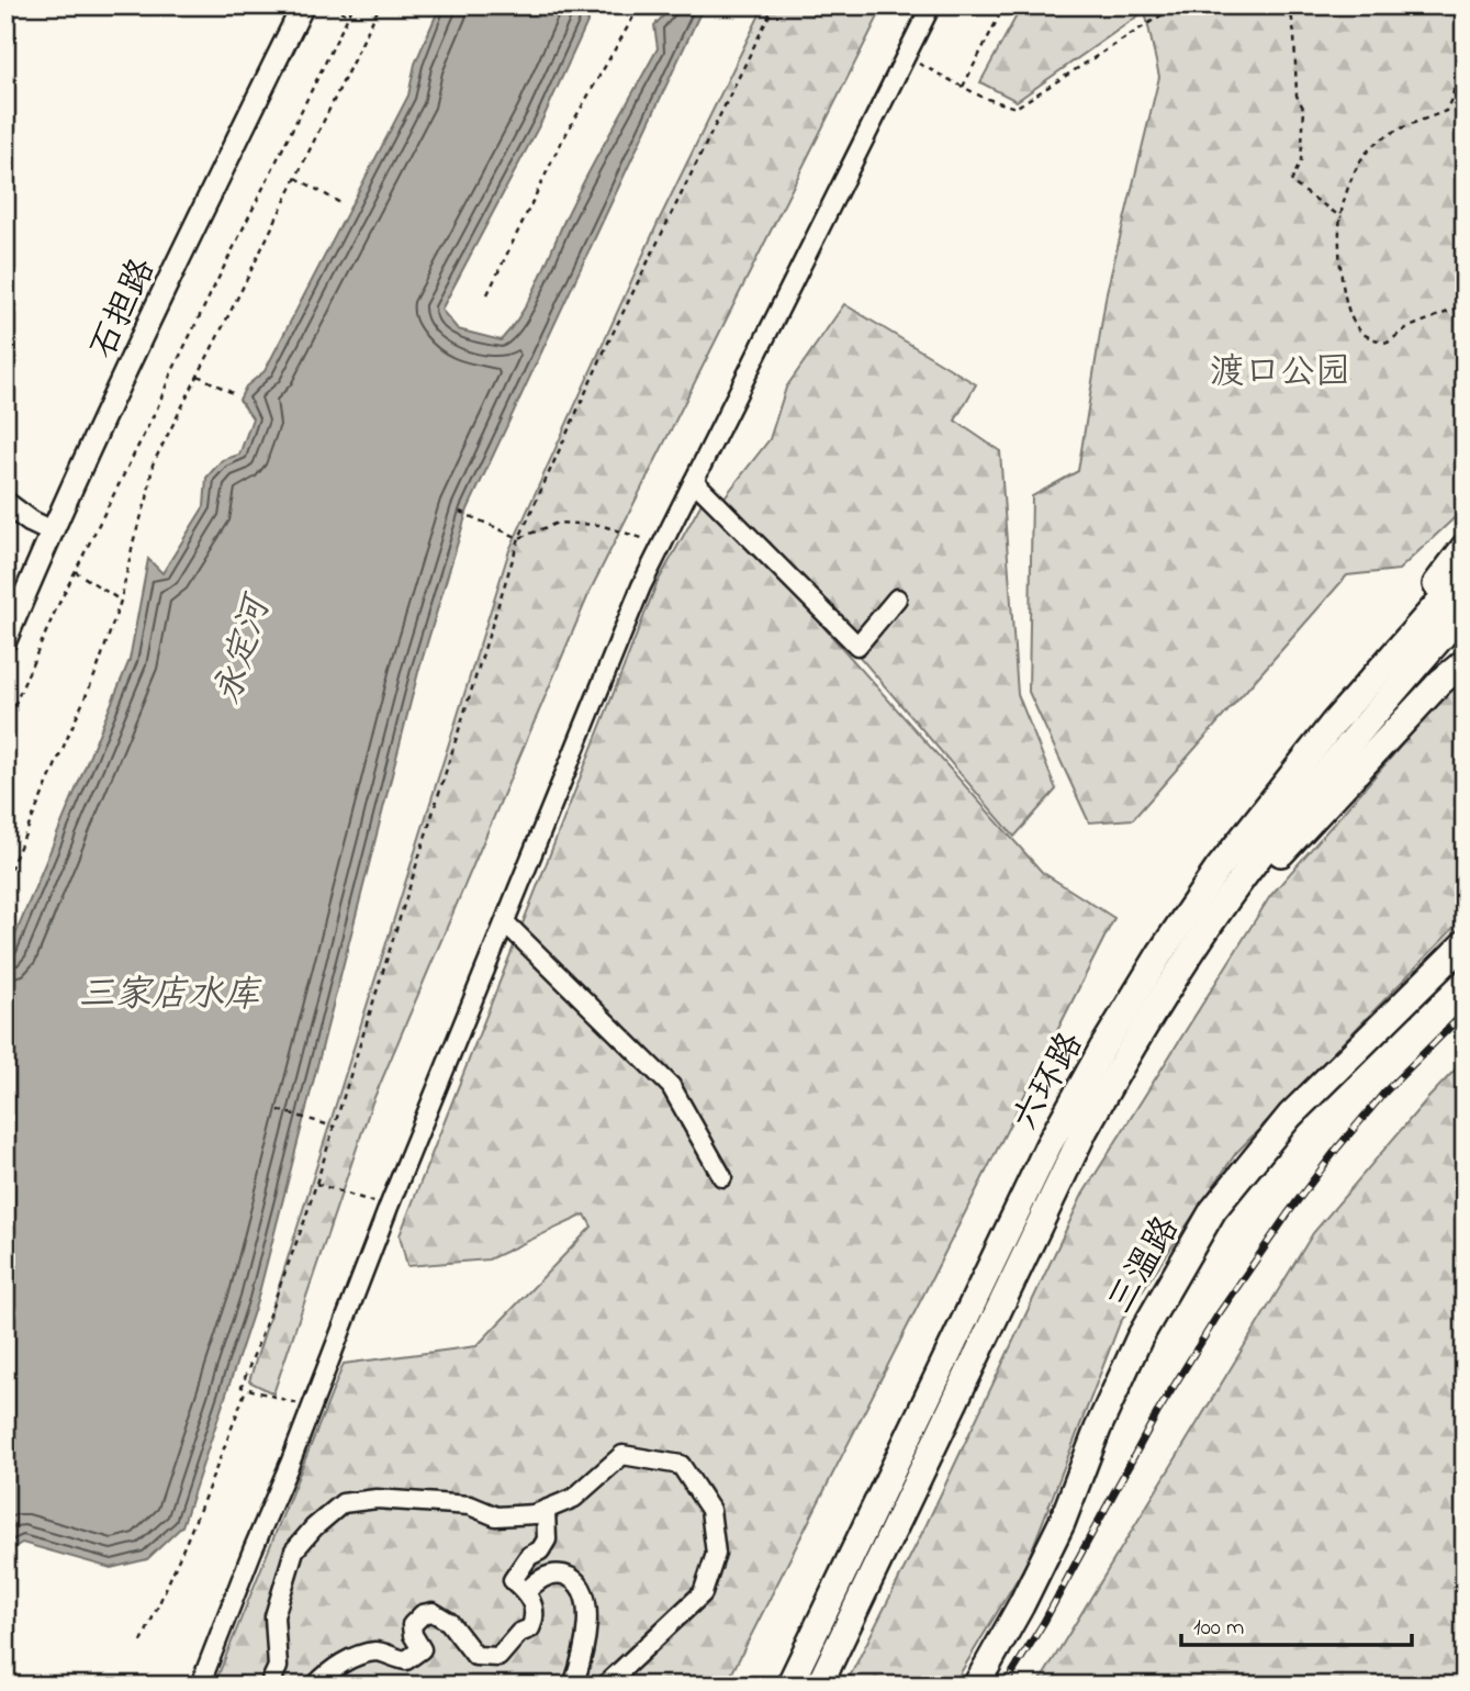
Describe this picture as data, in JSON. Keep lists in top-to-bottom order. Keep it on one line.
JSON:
{"streets":{"highway":["六环路","三温路"],"main road":["石担路"]},"water":["永定河","三家店水库"],"parks":["渡口公园"],"scale_bar":"100 m"}
